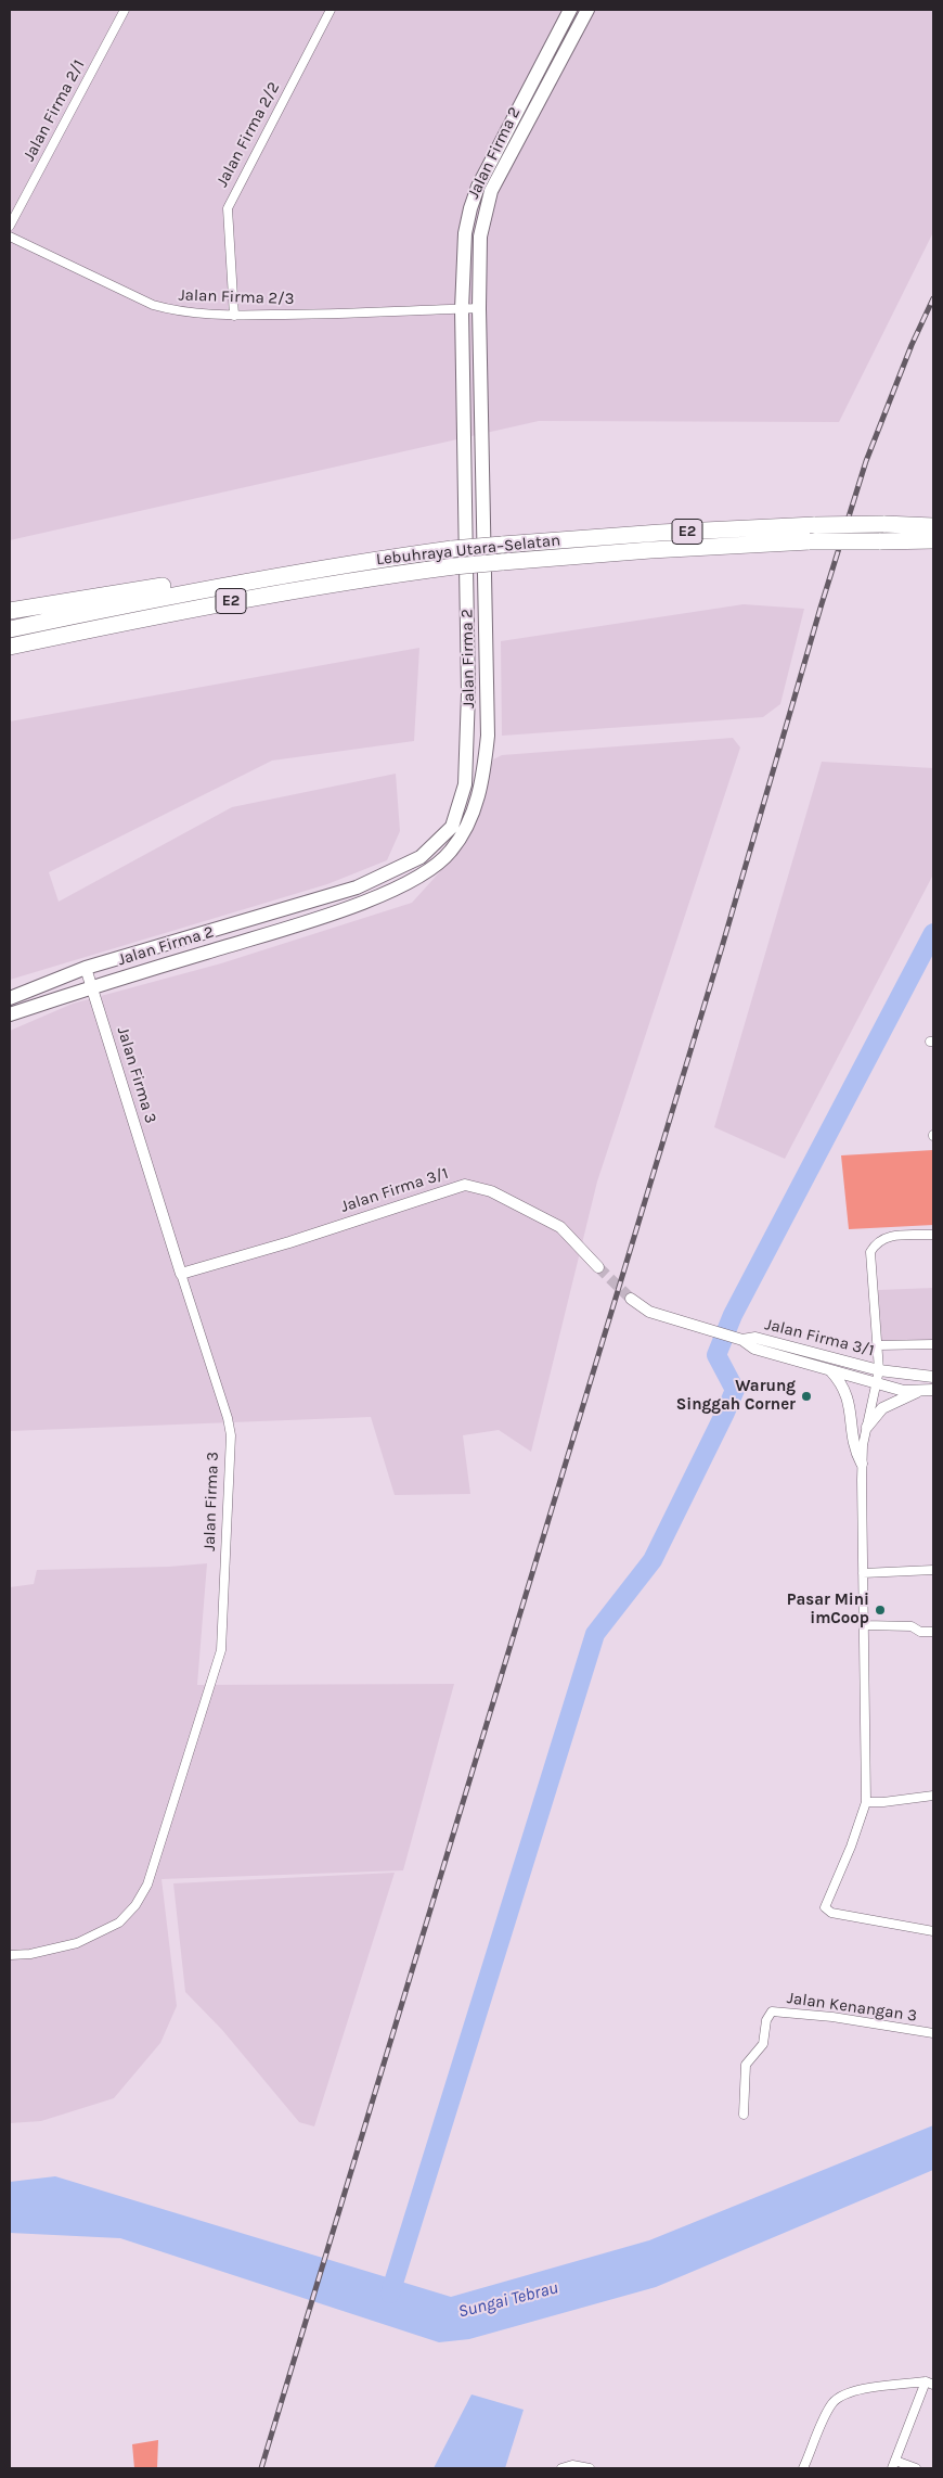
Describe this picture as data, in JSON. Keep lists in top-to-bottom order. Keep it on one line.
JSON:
{"streets":{"highway":["E2","Lebuhraya Utara–Selatan"],"main road":["Jalan Firma 2"],"street":["Jalan Firma 2/1","Jalan Firma 2/2","Jalan Firma 2/3","Jalan Firma 3","Jalan Firma 3/1","Jalan Kenangan 3"]},"crossings":[["Jalan Firma 2/2","Jalan Firma 2/3"],["Jalan Firma 2","Jalan Firma 2/3"],["Jalan Firma 2","Jalan Firma 3"],["Jalan Firma 3","Jalan Firma 3/1"]],"water":["Sungai Tebrau"],"places":["Warung Singgah Corner","Pasar Mini imCoop"]}
